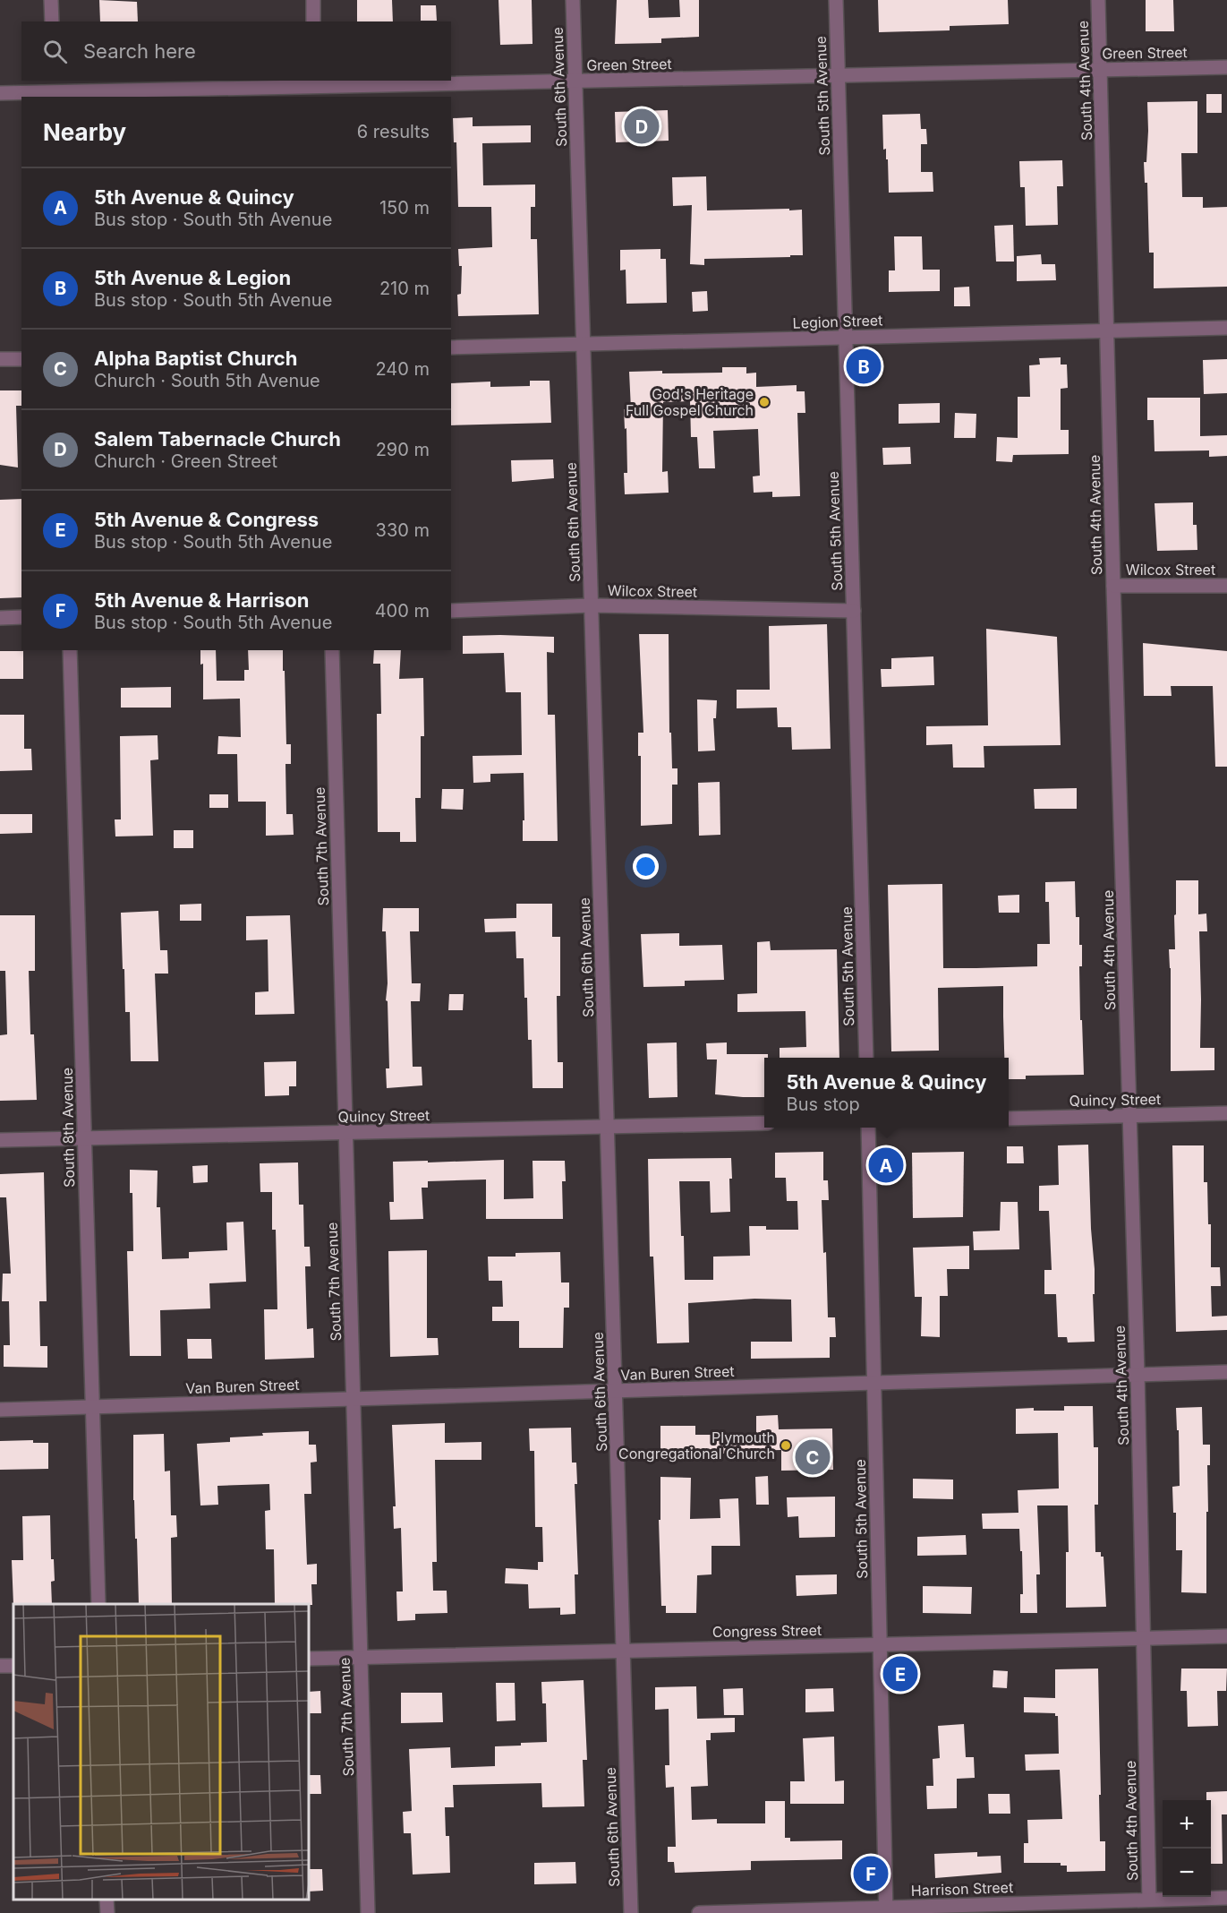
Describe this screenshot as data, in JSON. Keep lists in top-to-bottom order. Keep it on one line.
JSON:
{"streets":{"street":["Green Street","South 4th Avenue","South 6th Avenue","South 5th Avenue","Legion Street","Wilcox Street","South 7th Avenue","Quincy Street","South 8th Avenue","Van Buren Street","Congress Street","Harrison Street"]},"crossings":[["Green Street","South 4th Avenue"],["Green Street","South 6th Avenue"],["Green Street","South 5th Avenue"],["South 4th Avenue","Legion Street"],["South 4th Avenue","Wilcox Street"],["South 4th Avenue","Quincy Street"],["South 4th Avenue","Van Buren Street"],["South 4th Avenue","Congress Street"],["South 4th Avenue","Harrison Street"],["South 6th Avenue","Legion Street"],["South 6th Avenue","Wilcox Street"],["South 6th Avenue","Quincy Street"],["South 6th Avenue","Van Buren Street"],["South 6th Avenue","Congress Street"],["South 5th Avenue","Legion Street"],["South 5th Avenue","Wilcox Street"],["South 5th Avenue","Van Buren Street"],["South 5th Avenue","Congress Street"],["South 5th Avenue","Harrison Street"],["South 7th Avenue","Quincy Street"],["South 7th Avenue","Van Buren Street"],["South 7th Avenue","Congress Street"],["Quincy Street","South 8th Avenue"],["South 8th Avenue","Van Buren Street"]],"places":["God's Heritage Full Gospel Church","Plymouth Congregational Church"],"page":{"search":"Search here","heading":["Nearby","6 results"],"pins":["D","B","A","C","E","F"],"list":[{"mark":"A","name":"5th Avenue & Quincy","note":"Bus stop · South 5th Avenue","value":"150 m"},{"mark":"B","name":"5th Avenue & Legion","note":"Bus stop · South 5th Avenue","value":"210 m"},{"mark":"C","name":"Alpha Baptist Church","note":"Church · South 5th Avenue","value":"240 m"},{"mark":"D","name":"Salem Tabernacle Church","note":"Church · Green Street","value":"290 m"},{"mark":"E","name":"5th Avenue & Congress","note":"Bus stop · South 5th Avenue","value":"330 m"},{"mark":"F","name":"5th Avenue & Harrison","note":"Bus stop · South 5th Avenue","value":"400 m"}],"popup":["5th Avenue & Quincy","Bus stop"],"map_buttons":["+","−"]}}
